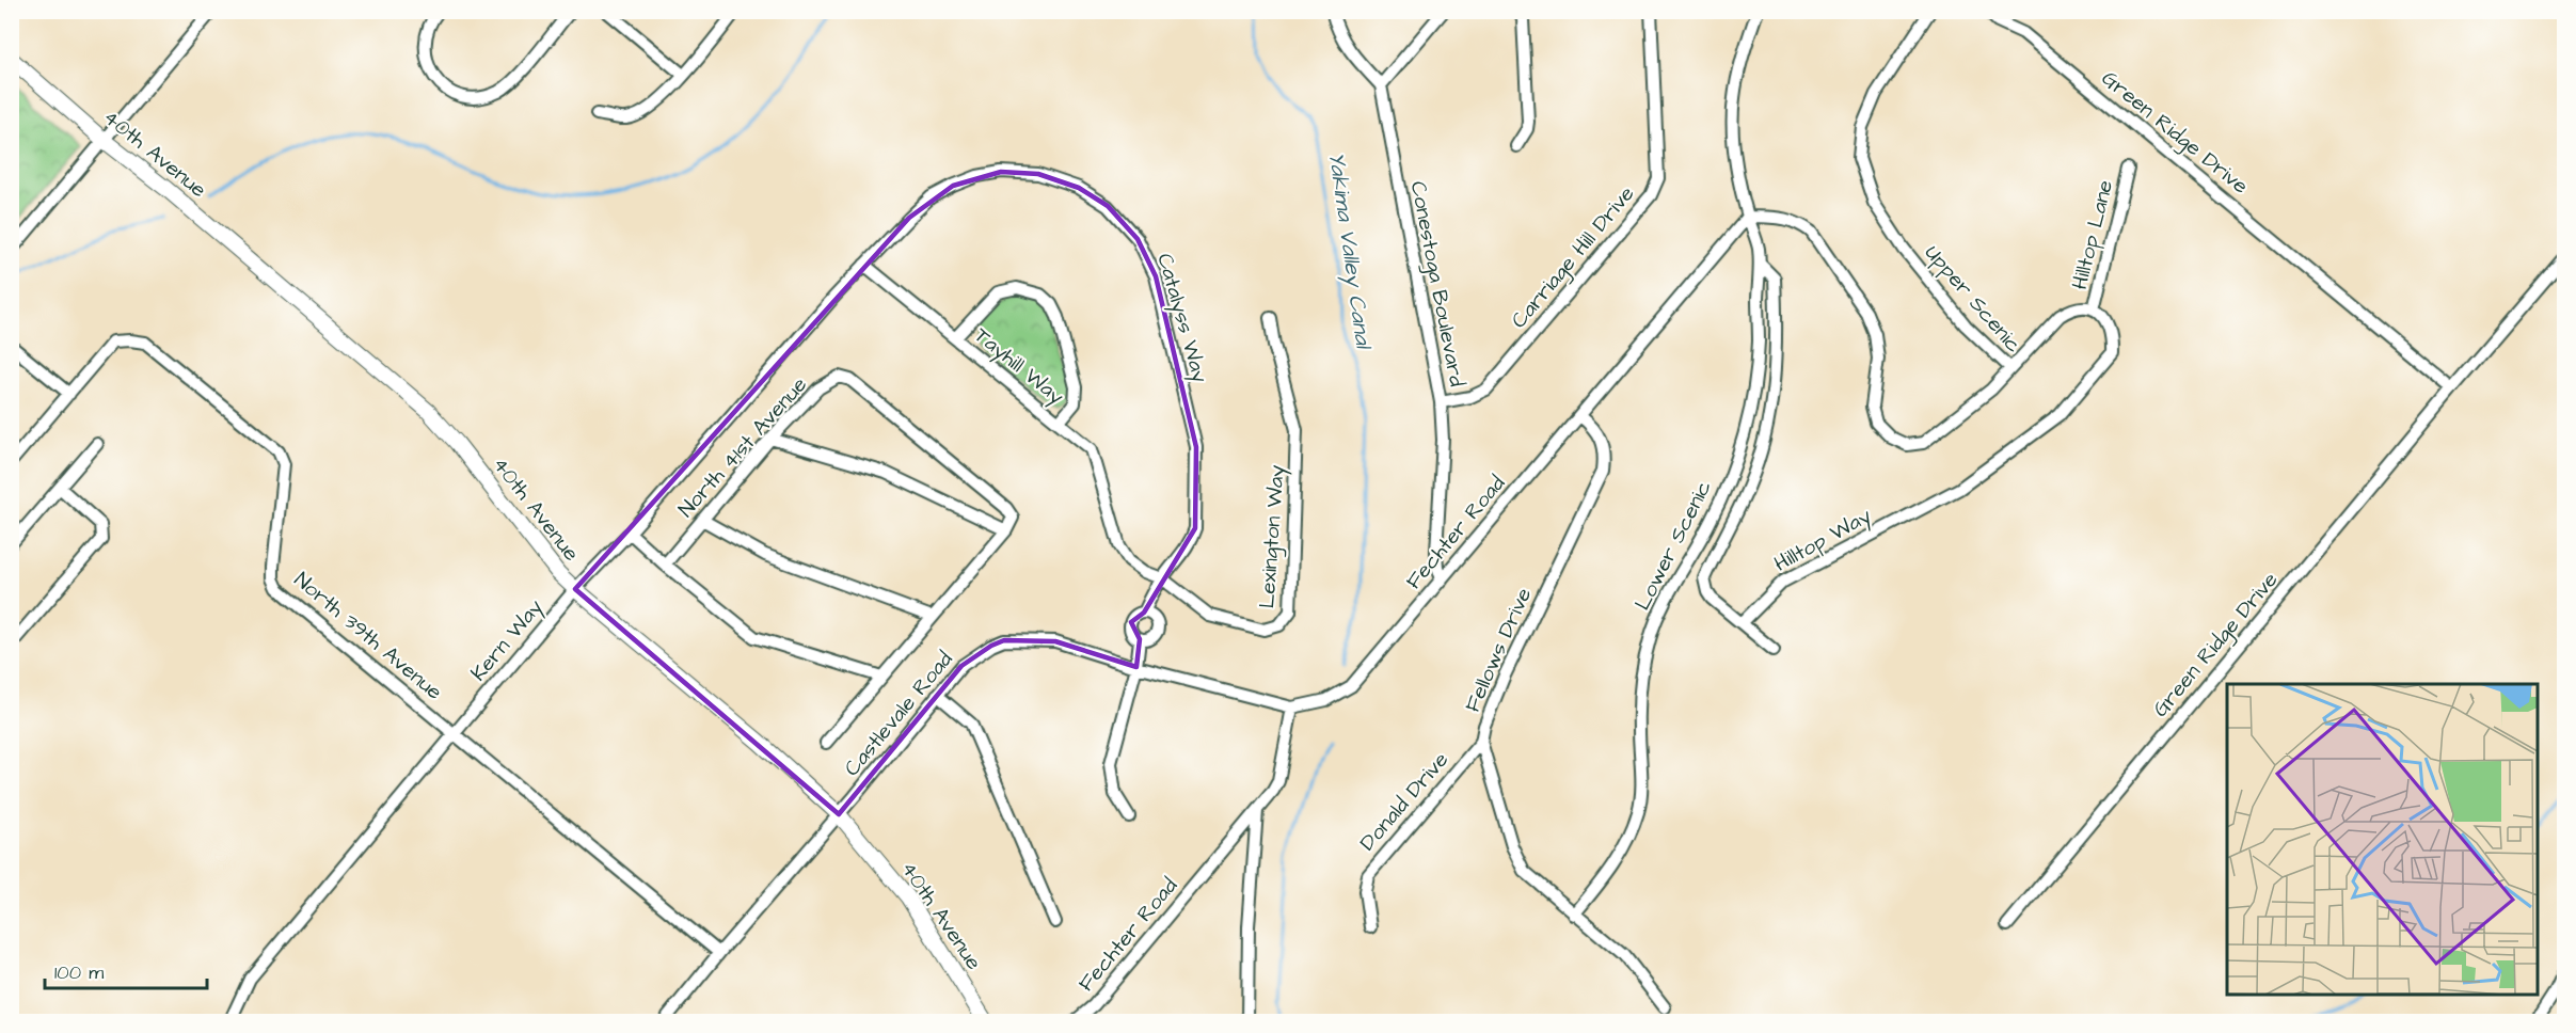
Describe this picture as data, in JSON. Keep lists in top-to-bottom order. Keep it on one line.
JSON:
{"streets":{"main road":["40th Avenue"],"street":["Green Ridge Drive","Hilltop Lane","Carriage Hill Drive","Conestoga Boulevard","Upper Scenic","Catalyss Way","Tayhill Way","North 41st Avenue","Fechter Road","Lexington Way","Hilltop Way","Lower Scenic","North 39th Avenue","Kern Way","Fellows Drive","Castlevale Road","Donald Drive"]},"crossings":[["40th Avenue","Kern Way"],["40th Avenue","Castlevale Road"],["Hilltop Lane","Hilltop Way"],["Carriage Hill Drive","Conestoga Boulevard"],["Conestoga Boulevard","Fechter Road"],["Upper Scenic","Fechter Road"],["Upper Scenic","Lower Scenic"],["Catalyss Way","Tayhill Way"],["Catalyss Way","Lexington Way"],["Catalyss Way","Kern Way"],["Catalyss Way","Castlevale Road"],["Tayhill Way","Lexington Way"],["Fechter Road","Lower Scenic"],["Fechter Road","Fellows Drive"],["Fechter Road","Castlevale Road"],["Lower Scenic","Fellows Drive"],["North 39th Avenue","Kern Way"],["North 39th Avenue","Castlevale Road"],["Fellows Drive","Donald Drive"]],"water":["Yakima Valley Canal"],"scale_bar":"100 m"}
